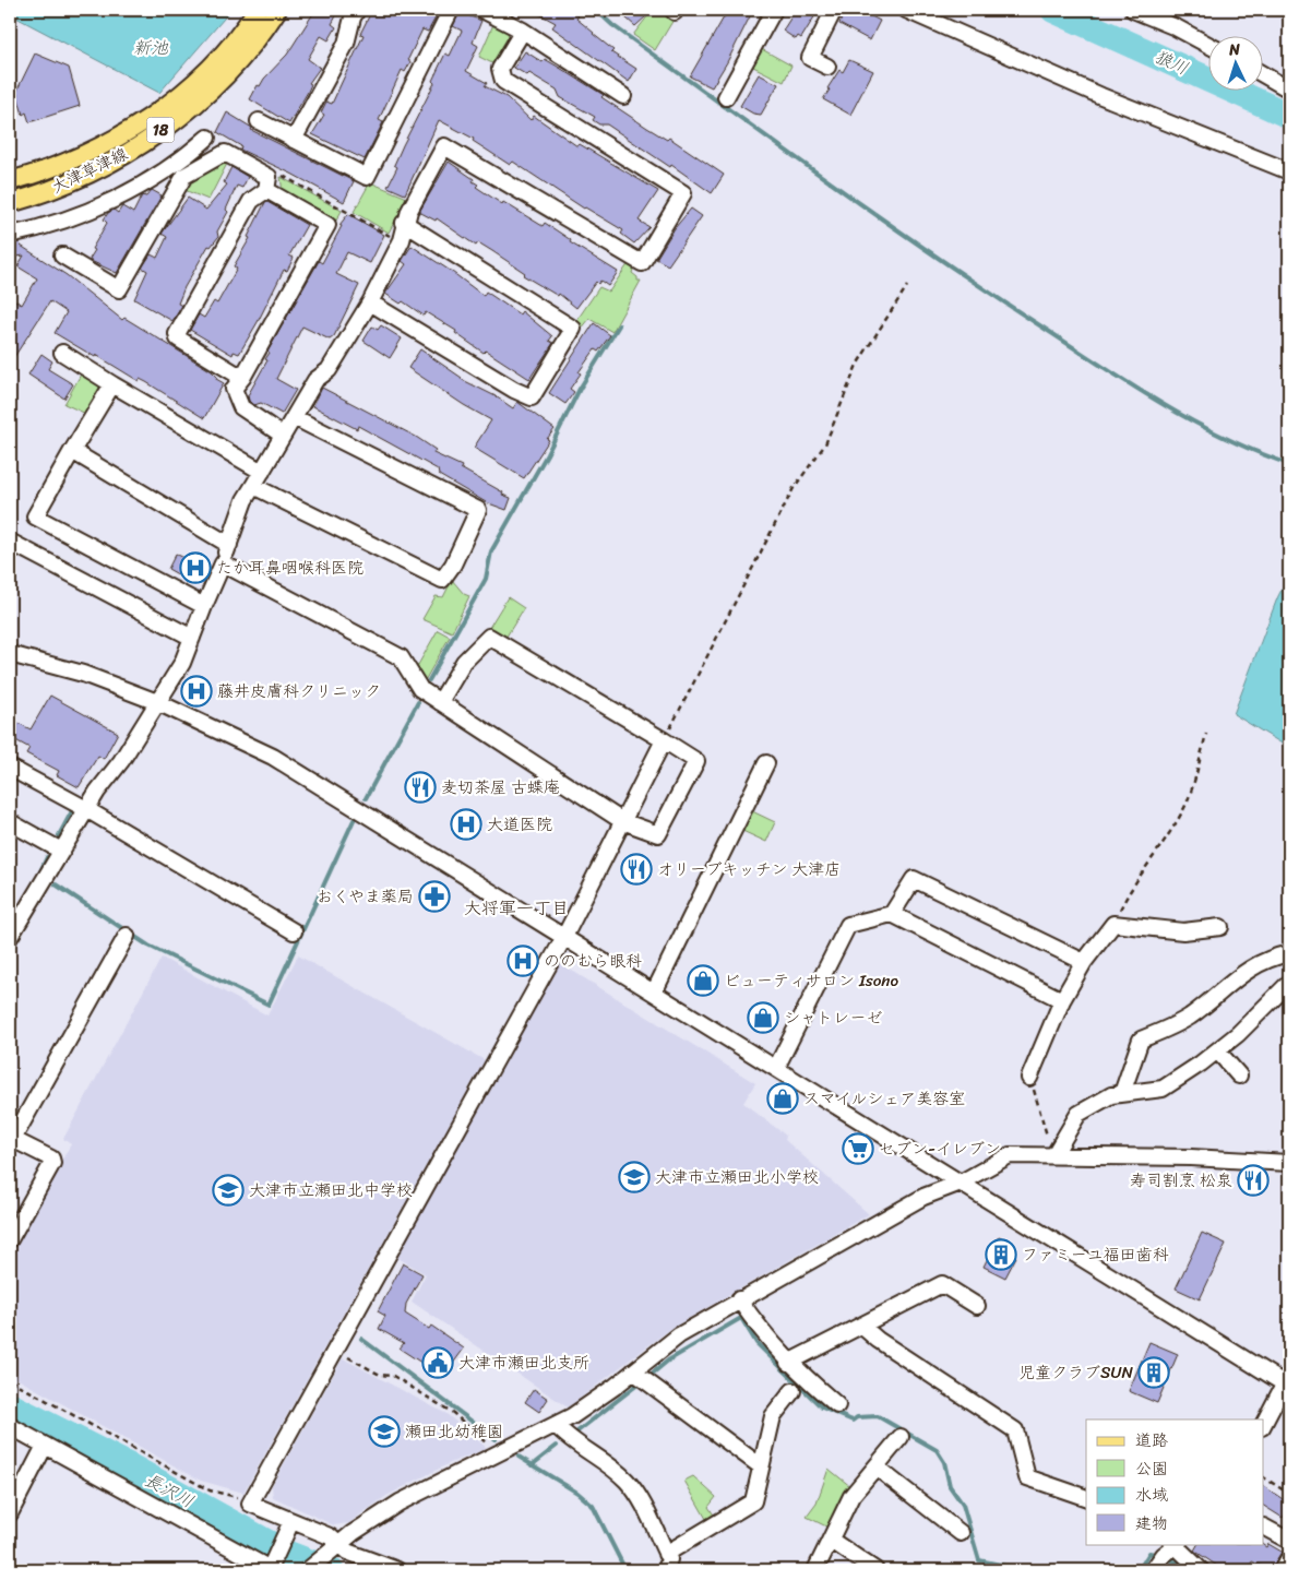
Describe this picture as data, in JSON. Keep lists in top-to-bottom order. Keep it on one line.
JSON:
{"streets":{"main road":["18","大津草津線"]},"districts":["大将軍一丁目"],"water":["新池","狼川","長沢川"],"places":{"hospital":["たか耳鼻咽喉科医院","藤井皮膚科クリニック","大道医院","ののむら眼科"],"restaurant":["麦切茶屋 古蝶庵","オリーブキッチン 大津店","寿司割烹 松泉"],"pharmacy":["おくやま薬局"],"shop":["ビューティサロン Isono","シャトレーゼ","スマイルシェア美容室"],"supermarket":["セブン-イレブン"],"school or university":["大津市立瀬田北小学校","大津市立瀬田北中学校","瀬田北幼稚園"],"building":["ファミーユ福田歯科","児童クラブSUN"],"public building":["大津市瀬田北支所"]},"legend":["道路","公園","水域","建物"],"north":"top"}
